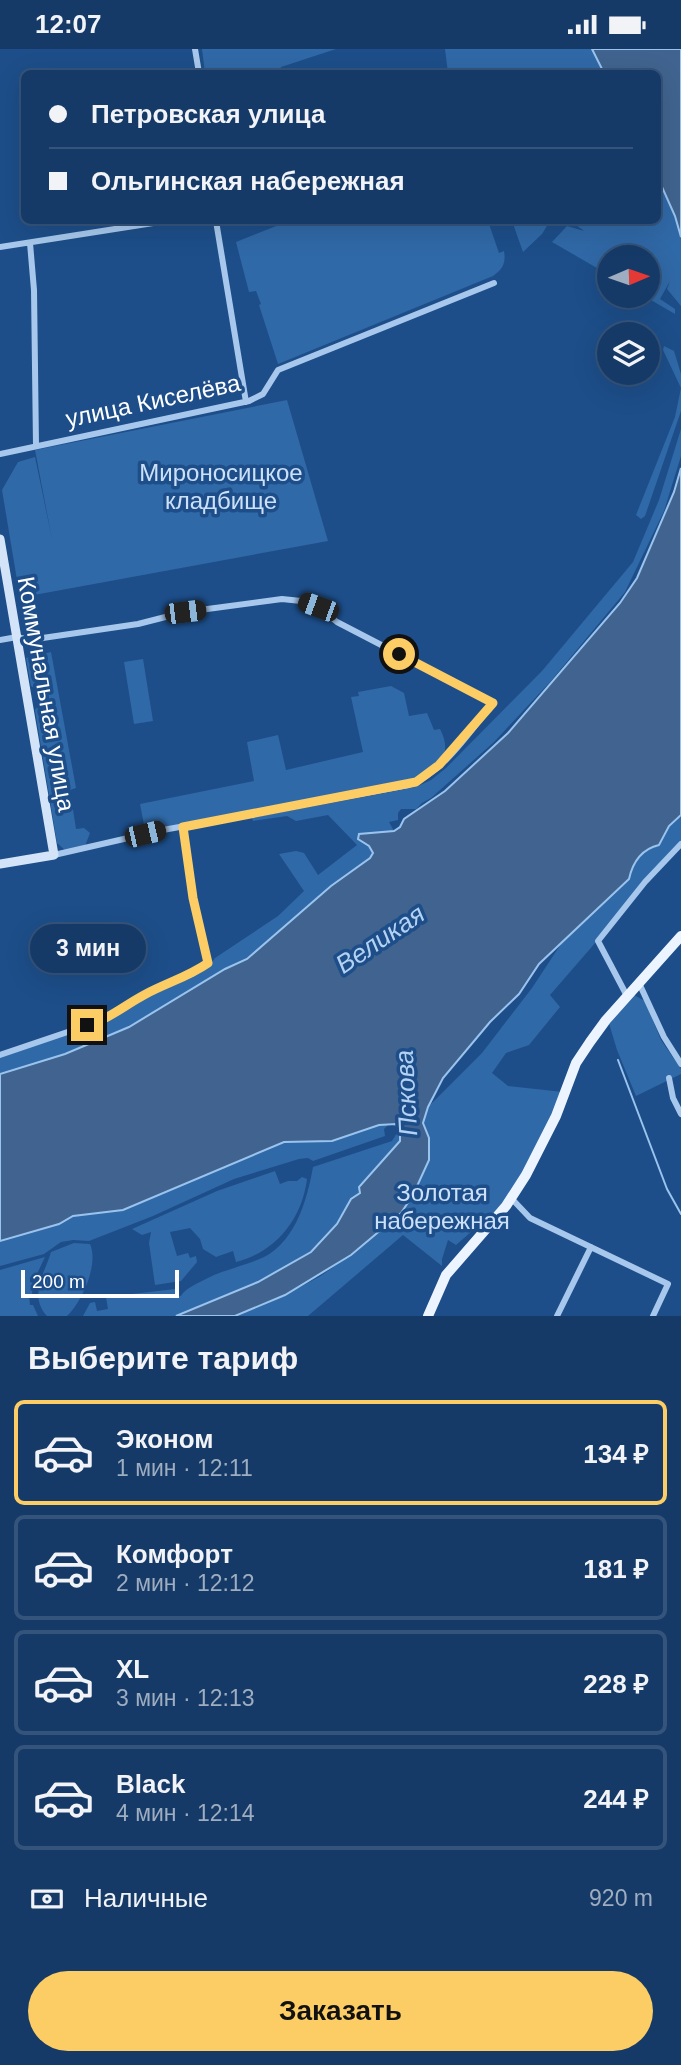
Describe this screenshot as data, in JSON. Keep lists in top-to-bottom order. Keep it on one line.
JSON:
{"streets":{"main road":["Коммунальная улица"],"street":["улица Киселёва"]},"water":["Великая","Пскова"],"parks":["Мироносицкое кладбище","Золотая набережная"],"scale_bar":"200 m","north":"right","page":{"status":"12:07","banner":["Петровская улица","Ольгинская набережная"],"bubble":"3 мин","scale":"200 m","heading":"Выберите тариф","list":[{"name":"Эконом","note":"1 мин · 12:11","value":"134 ₽"},{"name":"Комфорт","note":"2 мин · 12:12","value":"181 ₽"},{"name":"XL","note":"3 мин · 12:13","value":"228 ₽"},{"name":"Black","note":"4 мин · 12:14","value":"244 ₽"}],"pay":["Наличные","920 m"],"buttons":"Заказать"}}
